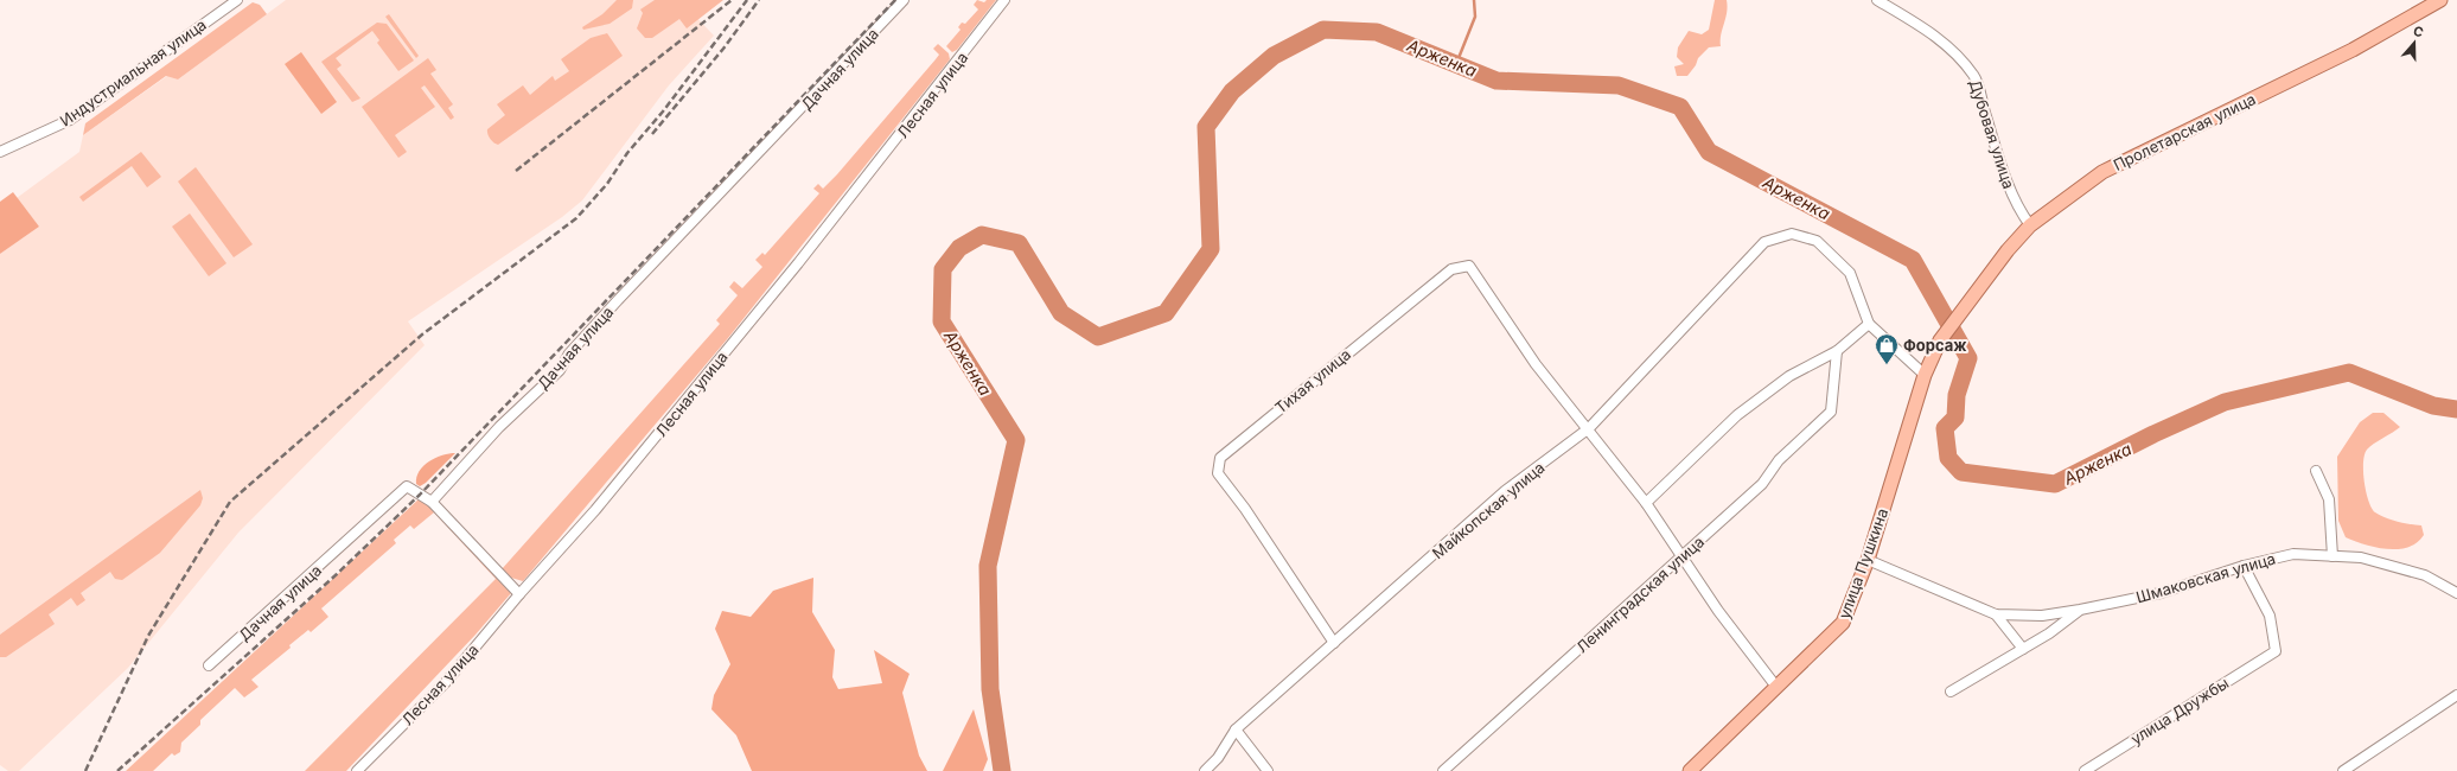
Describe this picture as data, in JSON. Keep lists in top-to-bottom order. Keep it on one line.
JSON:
{"streets":{"main road":["Пролетарская улица","улица Пушкина"],"street":["Дачная улица","Индустриальная улица","Лесная улица","Дубовая улица","Тихая улица","Майкопская улица","Шмаковская улица","Ленинградская улица","улица Дружбы"]},"crossings":[["Пролетарская улица","Дубовая улица"],["Пролетарская улица","улица Пушкина"],["Тихая улица","Майкопская улица"],["улица Пушкина","Шмаковская улица"],["Шмаковская улица","улица Дружбы"]],"water":["Арженка"],"places":{"shop":["Форсаж"]},"north":"top"}
